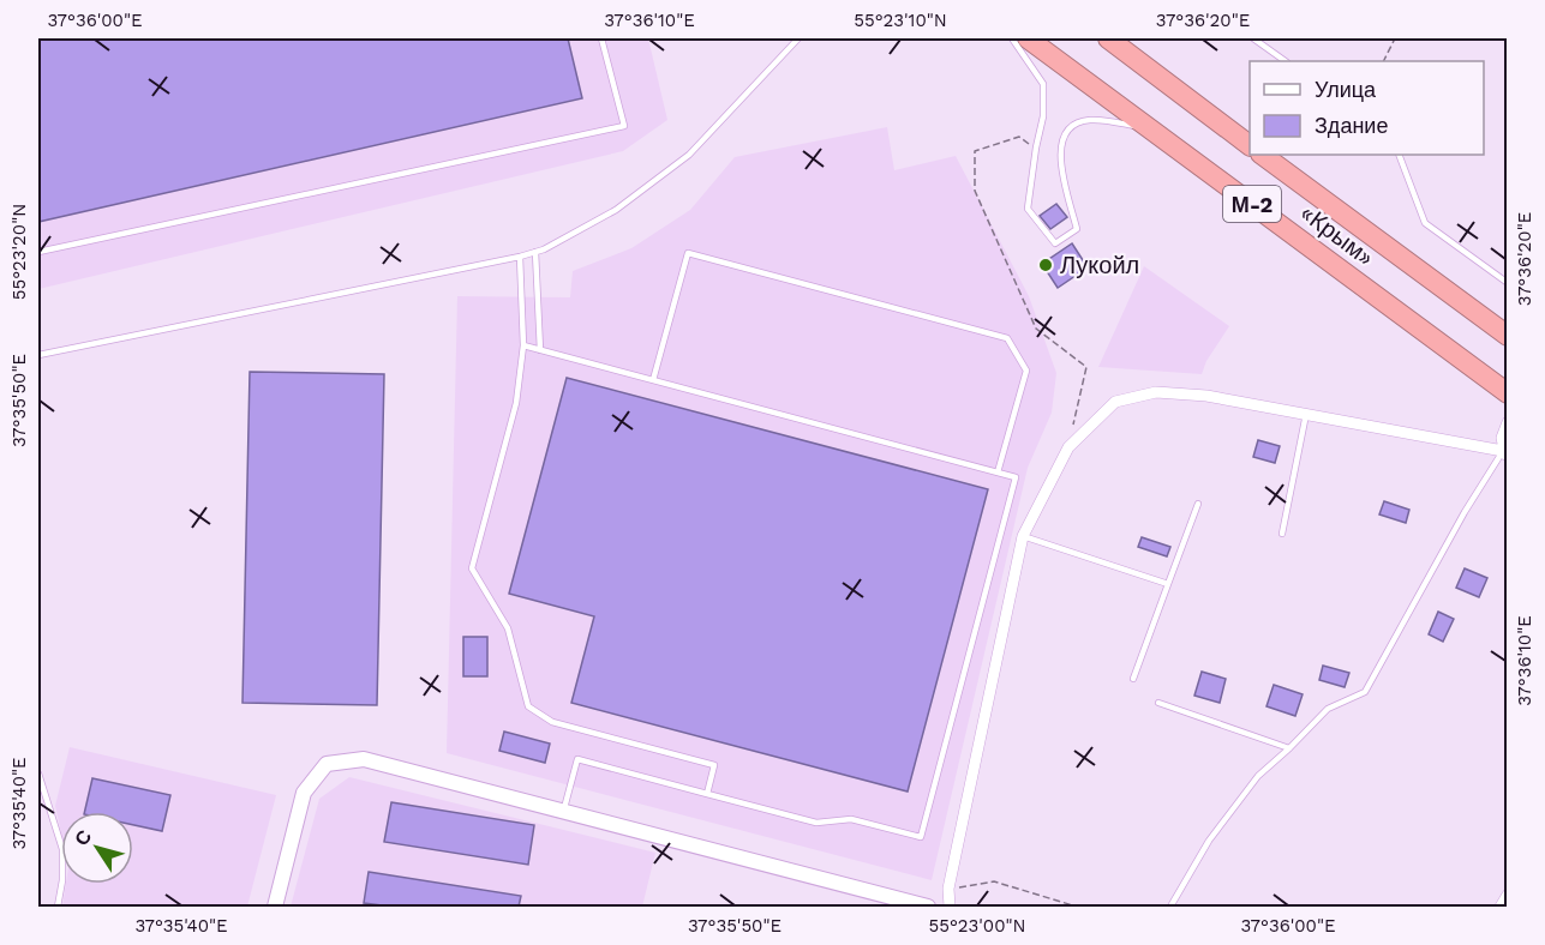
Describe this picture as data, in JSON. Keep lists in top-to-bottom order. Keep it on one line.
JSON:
{"streets":{"highway":["М-2","«Крым»"]},"places":["Лукойл"],"legend":["Улица","Здание"],"north":"top left","coordinates":["37°36'00\"E","37°36'10\"E","55°23'10\"N","37°36'20\"E","55°23'20\"N","37°35'50\"E","37°35'40\"E","55°23'00\"N"]}
